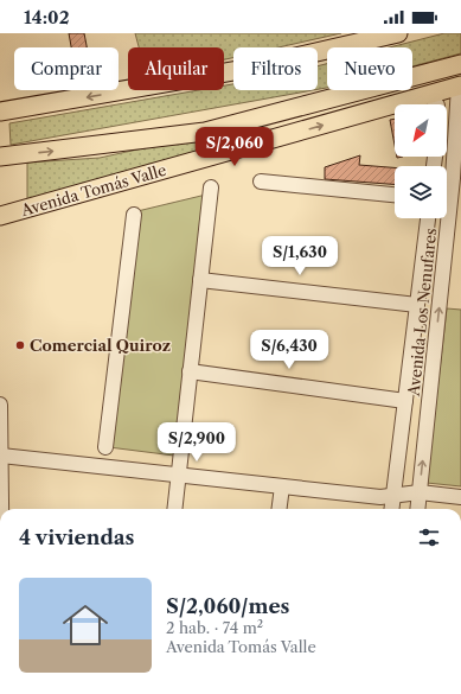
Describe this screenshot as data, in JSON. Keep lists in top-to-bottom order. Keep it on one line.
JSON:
{"streets":{"main road":["Avenida Tomás Valle"],"street":["Avenida Los Nenufares"]},"crossings":[["Avenida Tomás Valle","Avenida Los Nenufares"]],"places":["Comercial Quiroz"],"north":"bottom left","page":{"status":"14:02","chip":["Comprar","Alquilar","Filtros","Nuevo"],"price":["S/2,060","S/1,630","S/6,430","S/2,900"],"heading":"4 viviendas","list":[{"name":"S/2,060/mes","note":"2 hab. · 74 m² · Avenida Tomás Valle"}]}}
